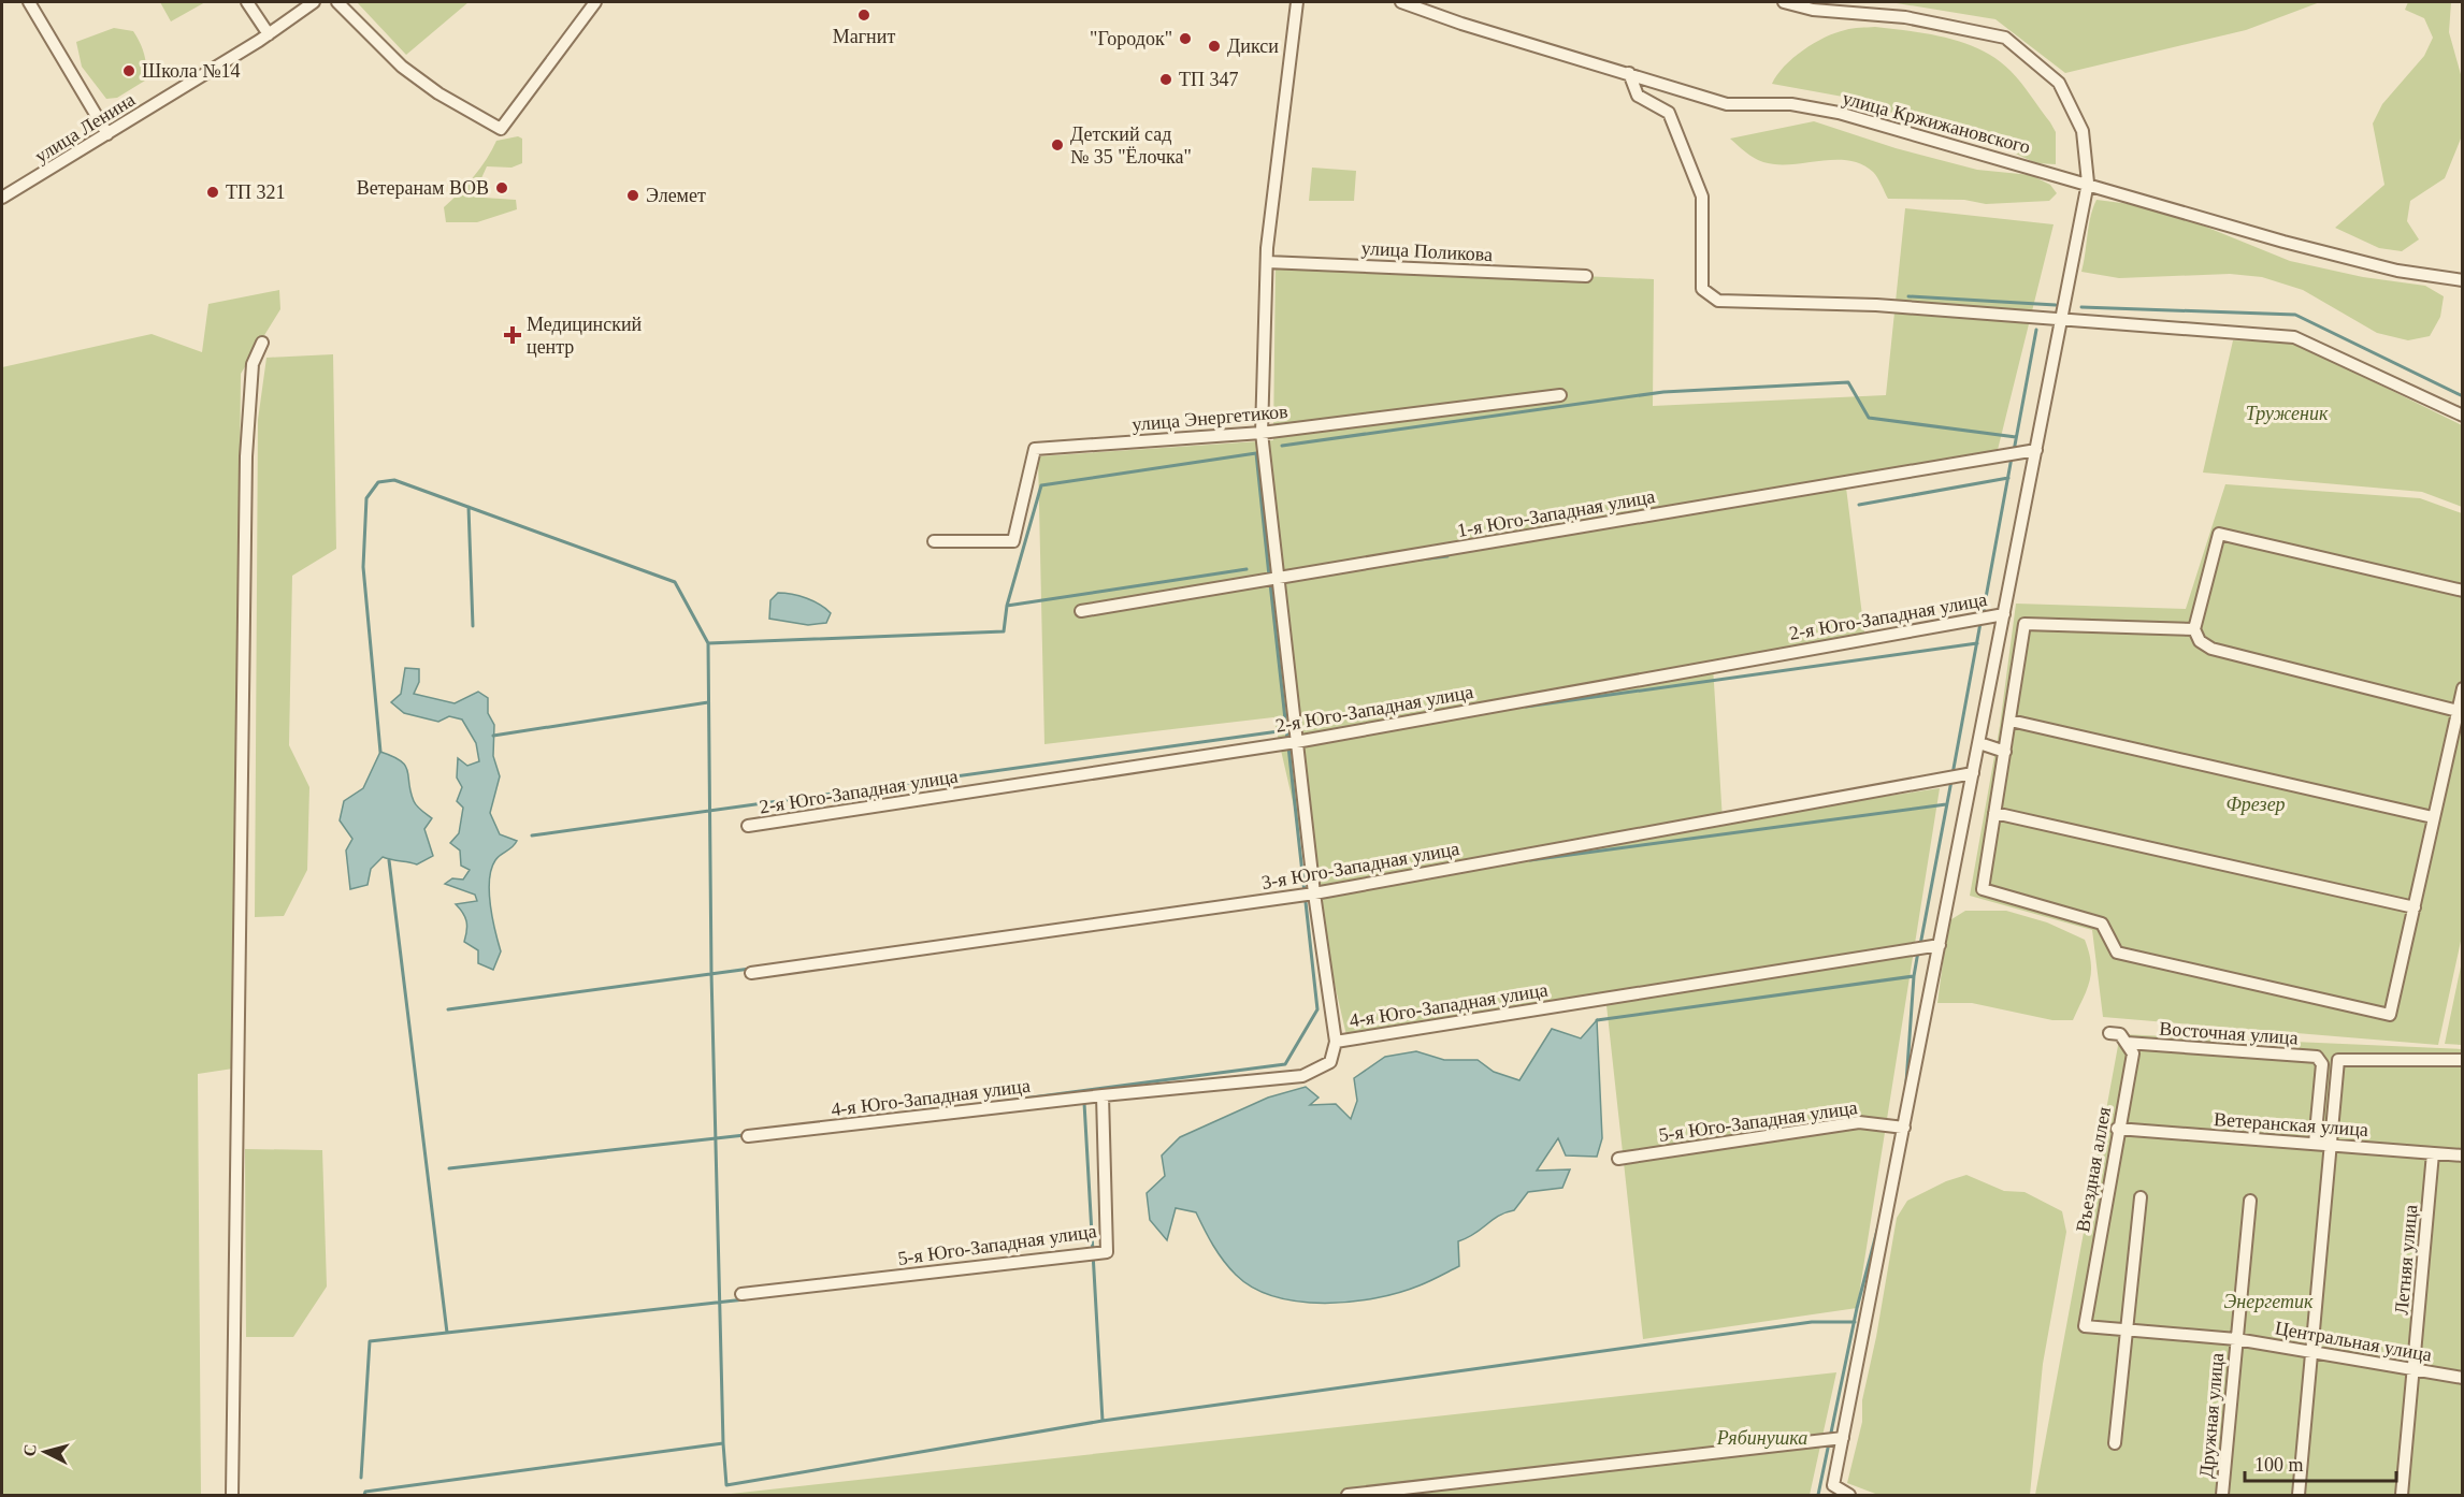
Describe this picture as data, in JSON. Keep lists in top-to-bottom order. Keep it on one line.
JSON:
{"streets":{"street":["улица Кржижановского","улица Ленина","улица Поликова","улица Энергетиков","1-я Юго-Западная улица","2-я Юго-Западная улица","3-я Юго-Западная улица","4-я Юго-Западная улица","Восточная улица","5-я Юго-Западная улица","Ветеранская улица","Въездная аллея","Летняя улица","Центральная улица","Дружная улица"]},"crossings":[["4-я Юго-Западная улица","5-я Юго-Западная улица"],["Восточная улица","Ветеранская улица"],["Восточная улица","Въездная аллея"],["Ветеранская улица","Въездная аллея"],["Ветеранская улица","Летняя улица"],["Въездная аллея","Центральная улица"],["Летняя улица","Центральная улица"],["Центральная улица","Дружная улица"]],"parks":["Труженик","Фрезер","Энергетик","Рябинушка"],"places":{"other":["Магнит","\"Городок\"","Дикси","Школа №14","ТП 347","Детский сад № 35 \"Ёлочка\"","Ветеранам ВОВ","ТП 321","Элемет"],"health":["Медицинский центр"]},"scale_bar":"100 m","north":"left"}
